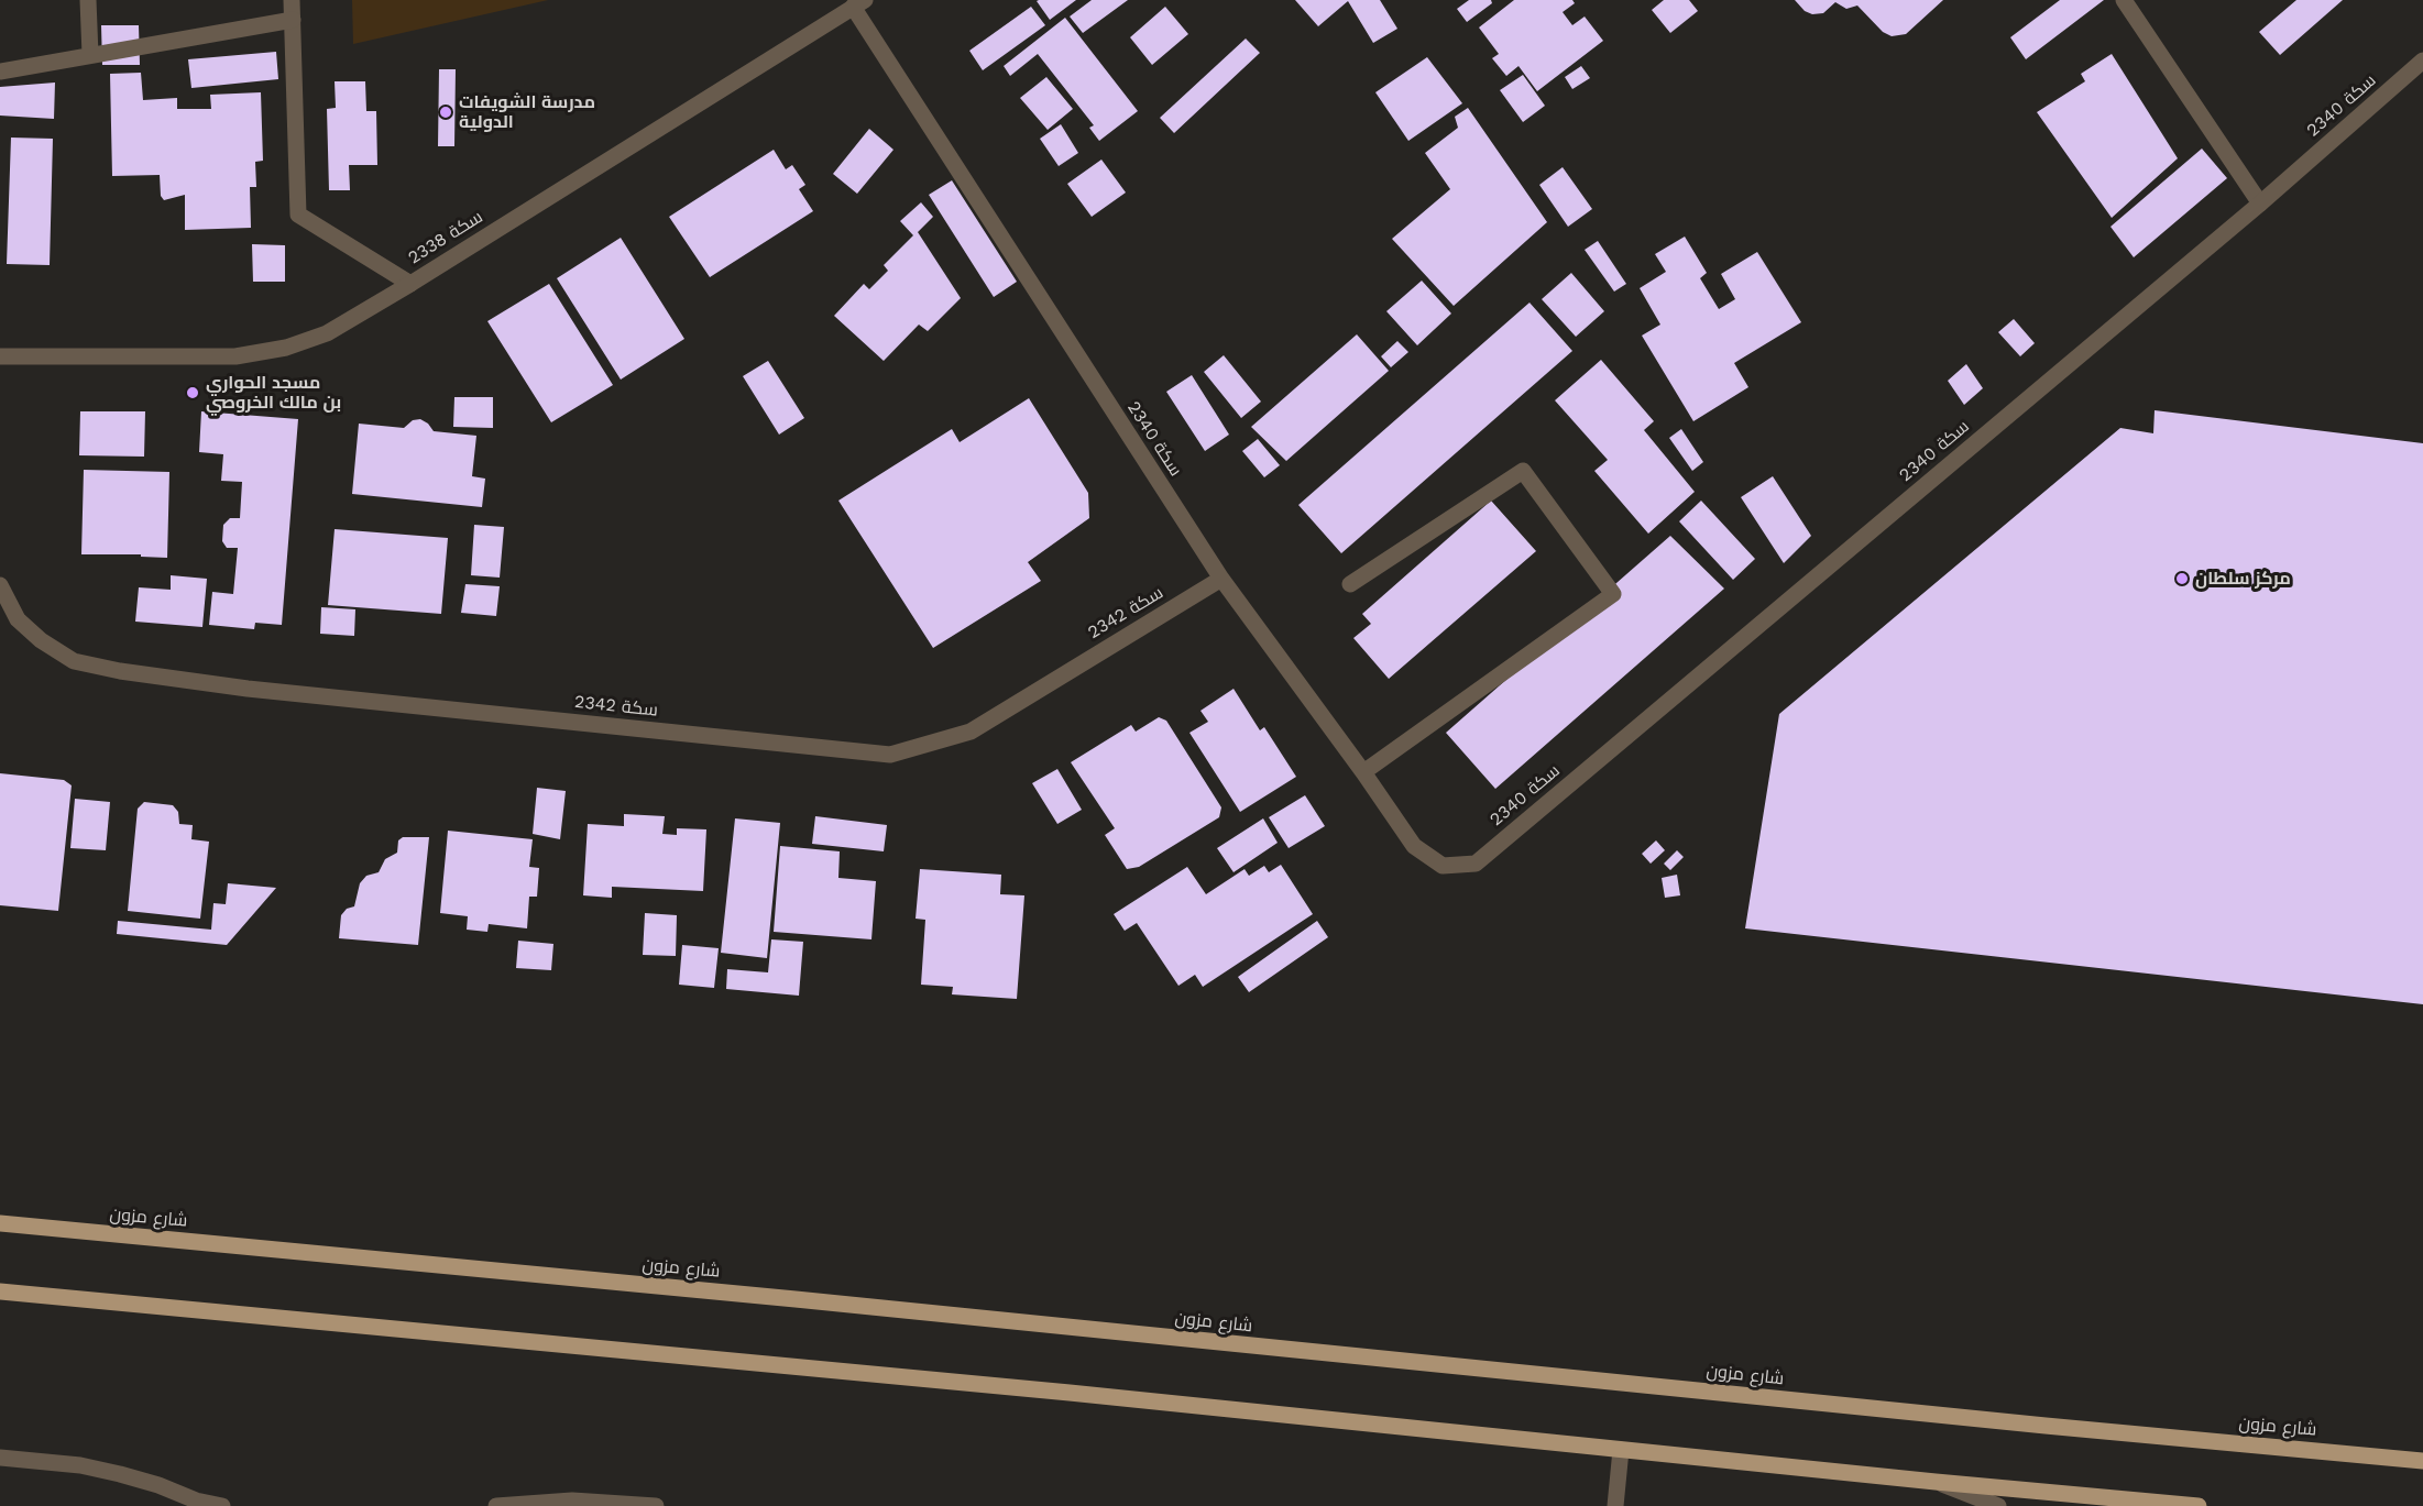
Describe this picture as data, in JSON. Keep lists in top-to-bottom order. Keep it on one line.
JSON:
{"streets":{"main road":["شارع مزون"],"street":["سكة 2340","سكة 2338","سكة 2342"]},"crossings":[["سكة 2340","سكة 2338"],["سكة 2340","سكة 2342"]],"places":["مدرسة الشويفات الدولية","مسجد الحواري بن مالك الخروصي","مركز سلطان"]}
